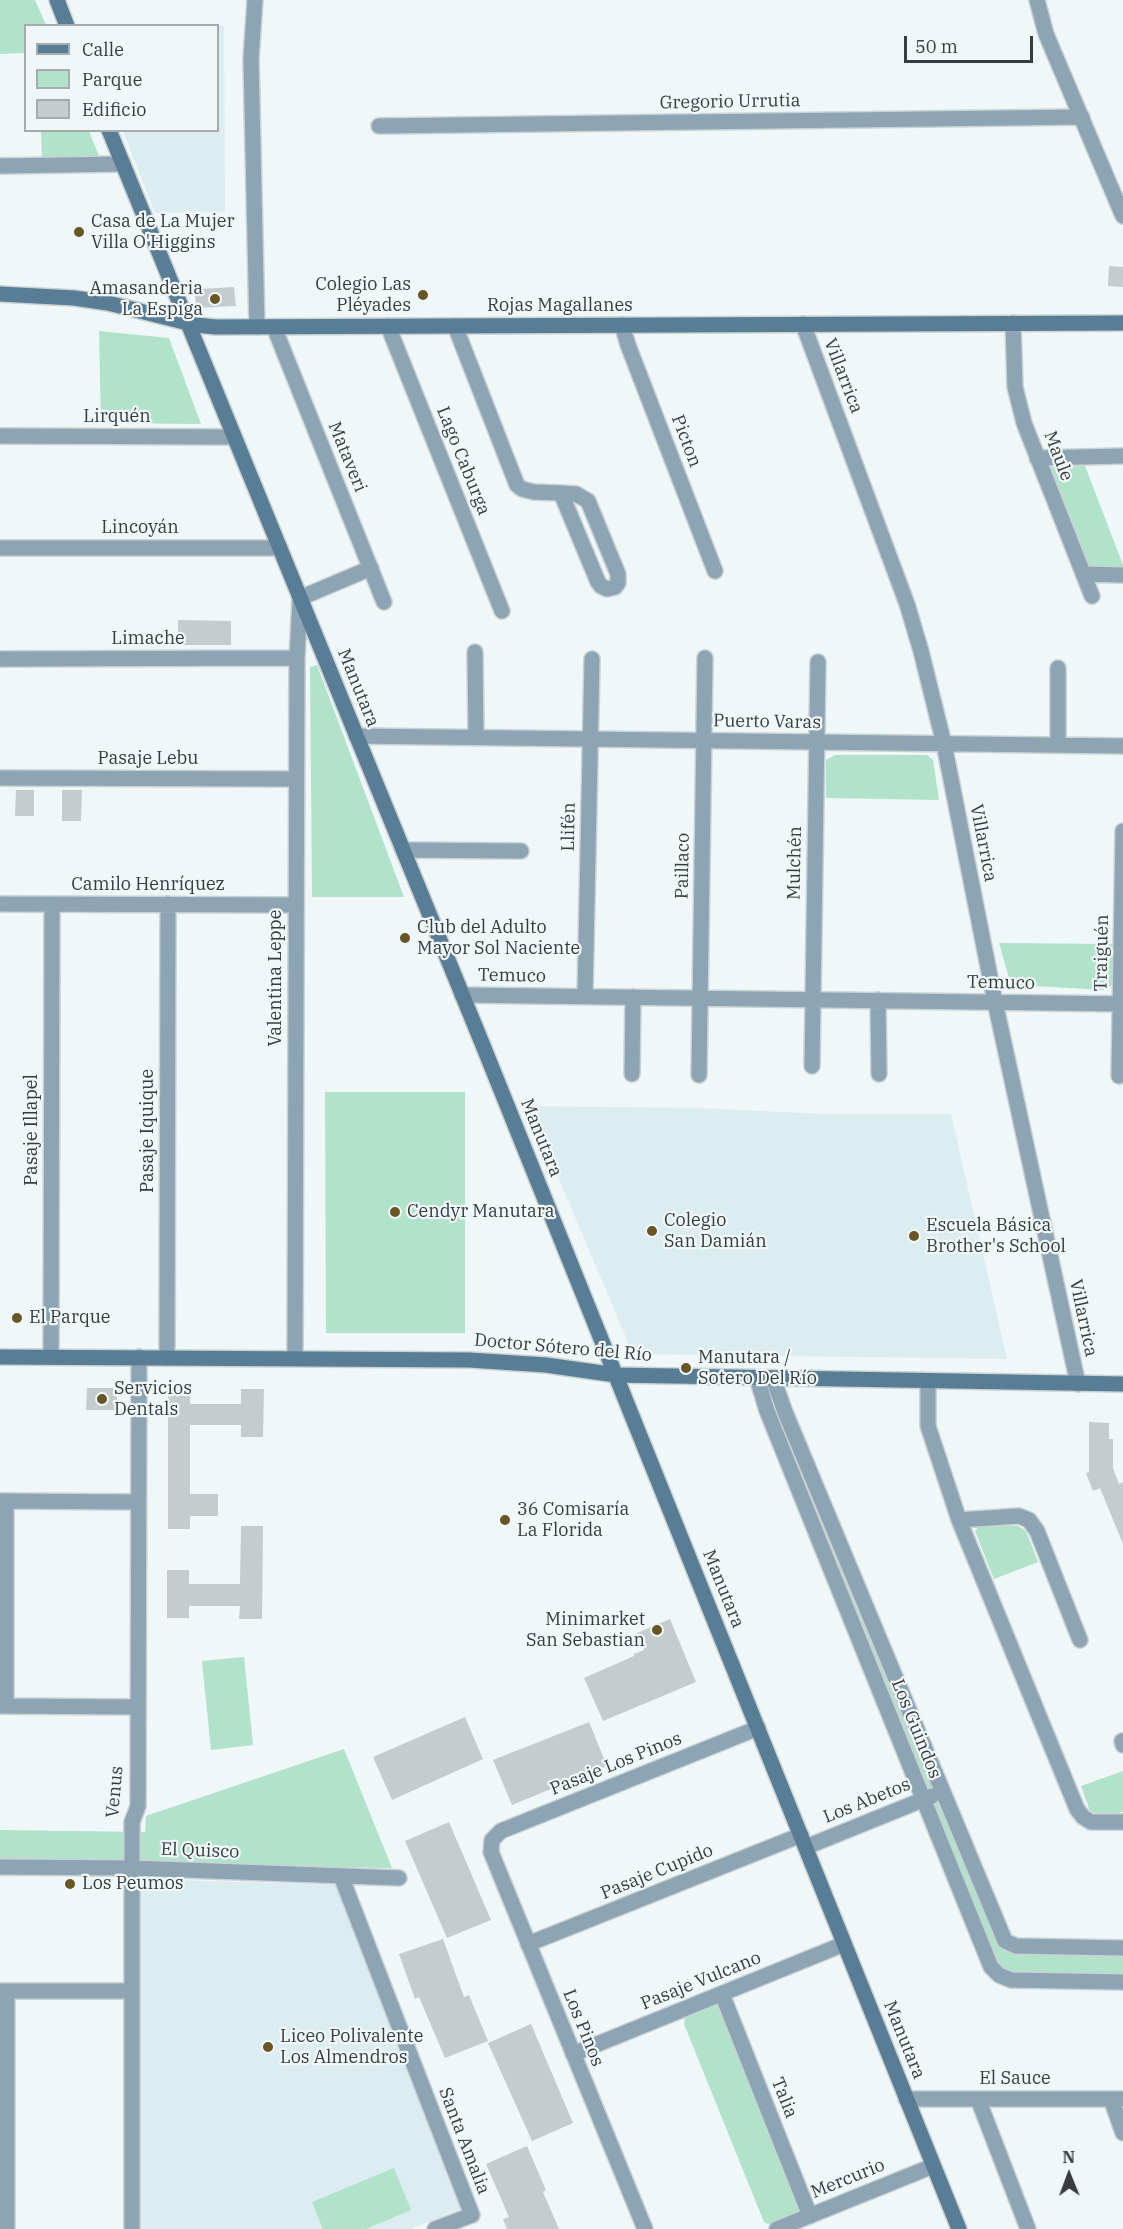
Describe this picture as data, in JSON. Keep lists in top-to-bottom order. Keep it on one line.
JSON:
{"streets":{"main road":["Rojas Magallanes","Manutara","Doctor Sótero del Río"],"street":["Gregorio Urrutia","Villarrica","Lirquén","Picton","Maule","Mataveri","Lago Caburga","Lincoyán","Limache","Puerto Varas","Pasaje Lebu","Llifén","Mulchén","Paillaco","Camilo Henríquez","Traiguén","Temuco","Valentina Leppe","Pasaje Illapel","Pasaje Iquique","Los Guindos","Pasaje Los Pinos","Venus","Los Abetos","El Quisco","Pasaje Cupido","Pasaje Vulcano","Los Pinos","El Sauce","Talia","Santa Amalia","Mercurio"]},"crossings":[["Rojas Magallanes","Villarrica"],["Rojas Magallanes","Picton"],["Rojas Magallanes","Maule"],["Rojas Magallanes","Mataveri"],["Rojas Magallanes","Lago Caburga"],["Rojas Magallanes","Manutara"],["Villarrica","Puerto Varas"],["Villarrica","Temuco"],["Villarrica","Doctor Sótero del Río"],["Lirquén","Manutara"],["Lincoyán","Manutara"],["Limache","Valentina Leppe"],["Manutara","Puerto Varas"],["Manutara","Temuco"],["Manutara","Valentina Leppe"],["Manutara","Doctor Sótero del Río"],["Manutara","Pasaje Los Pinos"],["Manutara","Los Abetos"],["Manutara","Pasaje Cupido"],["Manutara","Pasaje Vulcano"],["Manutara","El Sauce"],["Manutara","Mercurio"],["Puerto Varas","Llifén"],["Puerto Varas","Mulchén"],["Puerto Varas","Paillaco"],["Pasaje Lebu","Valentina Leppe"],["Llifén","Temuco"],["Mulchén","Temuco"],["Paillaco","Temuco"],["Camilo Henríquez","Valentina Leppe"],["Camilo Henríquez","Pasaje Illapel"],["Camilo Henríquez","Pasaje Iquique"],["Traiguén","Temuco"],["Valentina Leppe","Doctor Sótero del Río"],["Pasaje Illapel","Doctor Sótero del Río"],["Pasaje Iquique","Doctor Sótero del Río"],["Doctor Sótero del Río","Los Guindos"],["Doctor Sótero del Río","Venus"],["Los Guindos","Los Abetos"],["Pasaje Los Pinos","Los Pinos"],["Venus","El Quisco"],["Los Abetos","Pasaje Cupido"],["El Quisco","Santa Amalia"],["Pasaje Cupido","Los Pinos"],["Pasaje Vulcano","Los Pinos"],["Pasaje Vulcano","Talia"],["Talia","Mercurio"]],"places":["Casa de La Mujer Villa O'Higgins","Colegio Las Pléyades","Amasanderia La Espiga","Club del Adulto Mayor Sol Naciente","Cendyr Manutara","Colegio San Damián","Escuela Básica Brother's School","El Parque","Manutara / Sotero Del Río","Servicios Dentals","36 Comisaría La Florida","Minimarket San Sebastian","Los Peumos","Liceo Polivalente Los Almendros"],"legend":["Calle","Parque","Edificio"],"scale_bar":"50 m","north":"top"}
